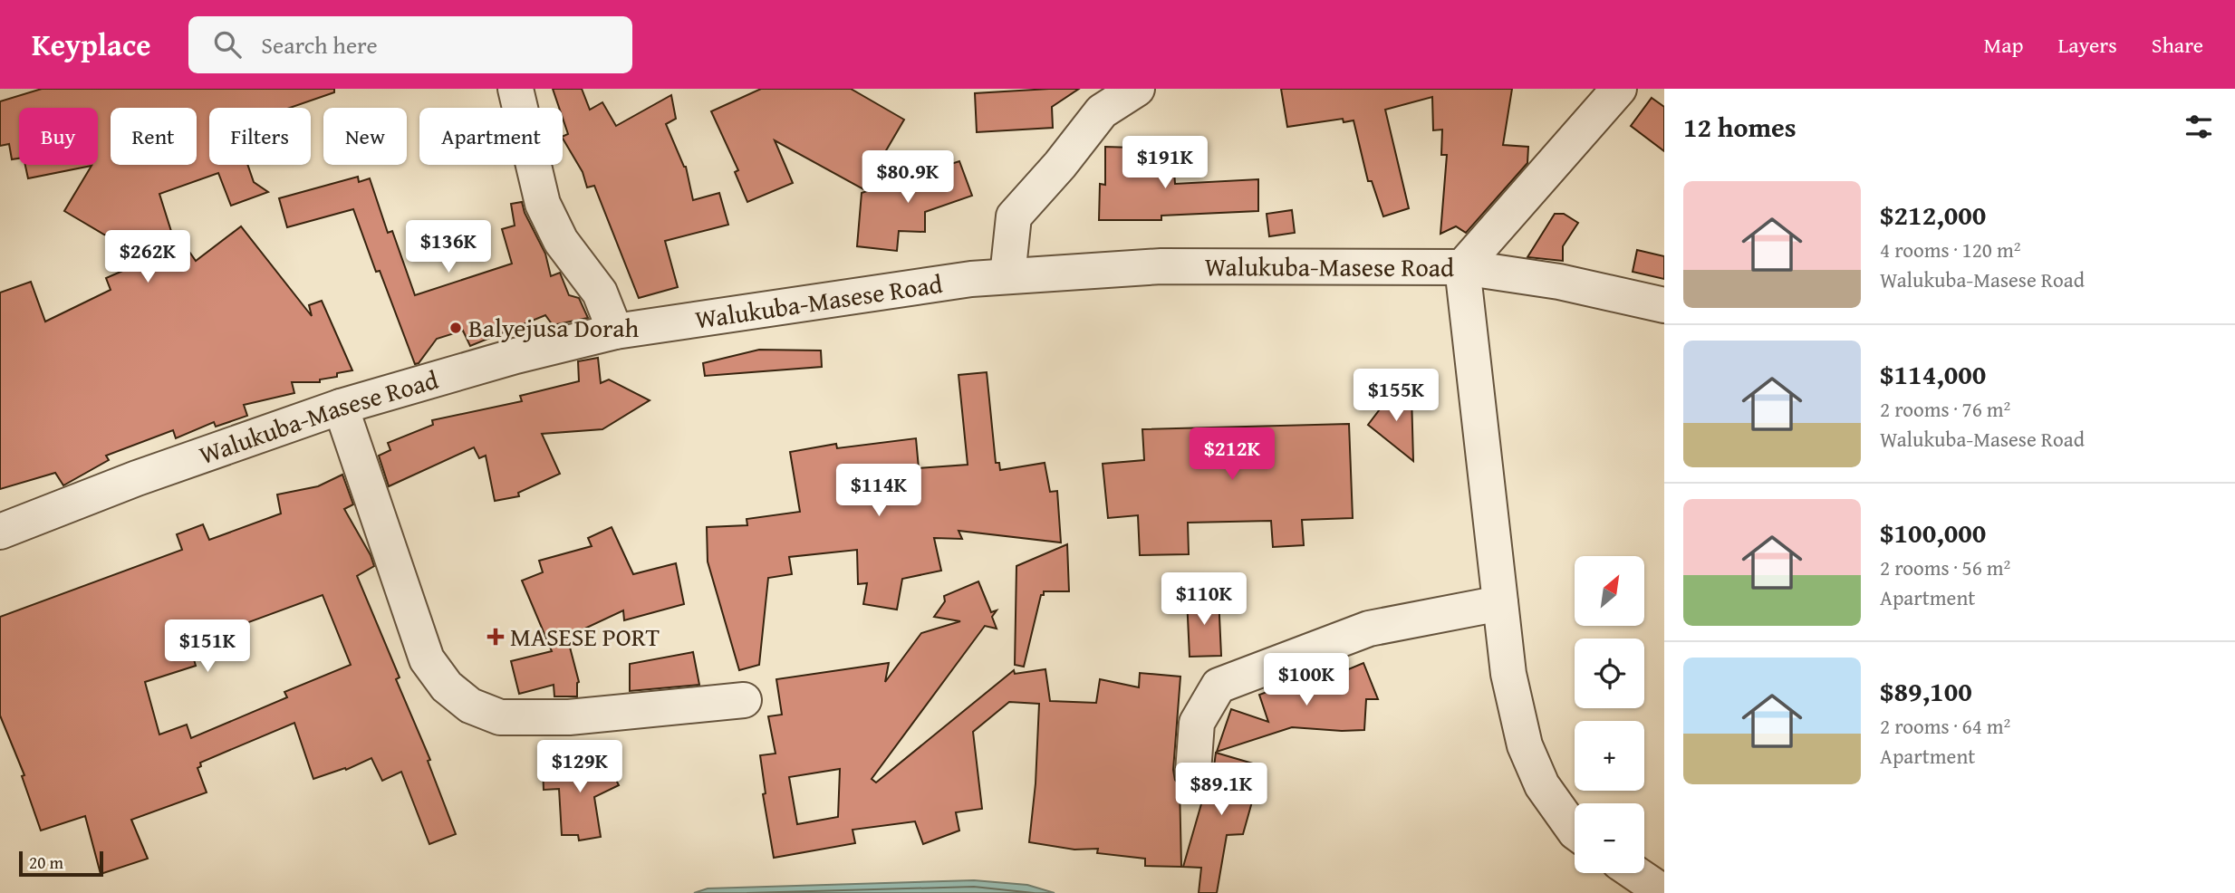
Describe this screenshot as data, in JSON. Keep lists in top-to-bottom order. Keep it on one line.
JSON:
{"streets":{"street":["Walukuba-Masese Road"]},"places":{"other":["Balyejusa Dorah"],"health":["MASESE PORT"]},"scale_bar":"20 m","north":"top right","page":{"header":"Keyplace","search":"Search here","nav":["Map","Layers","Share"],"heading":"12 homes","chip":["Buy","Rent","Filters","New","Apartment"],"price":["$191K","$80.9K","$136K","$262K","$155K","$212K","$114K","$110K","$151K","$100K","$129K","$89.1K"],"list":[{"name":"$212,000","note":"4 rooms · 120 m² · Walukuba-Masese Road"},{"name":"$114,000","note":"2 rooms · 76 m² · Walukuba-Masese Road"},{"name":"$100,000","note":"2 rooms · 56 m² · Apartment"},{"name":"$89,100","note":"2 rooms · 64 m² · Apartment"}],"map_buttons":["+","−"],"scale":"20 m"}}
